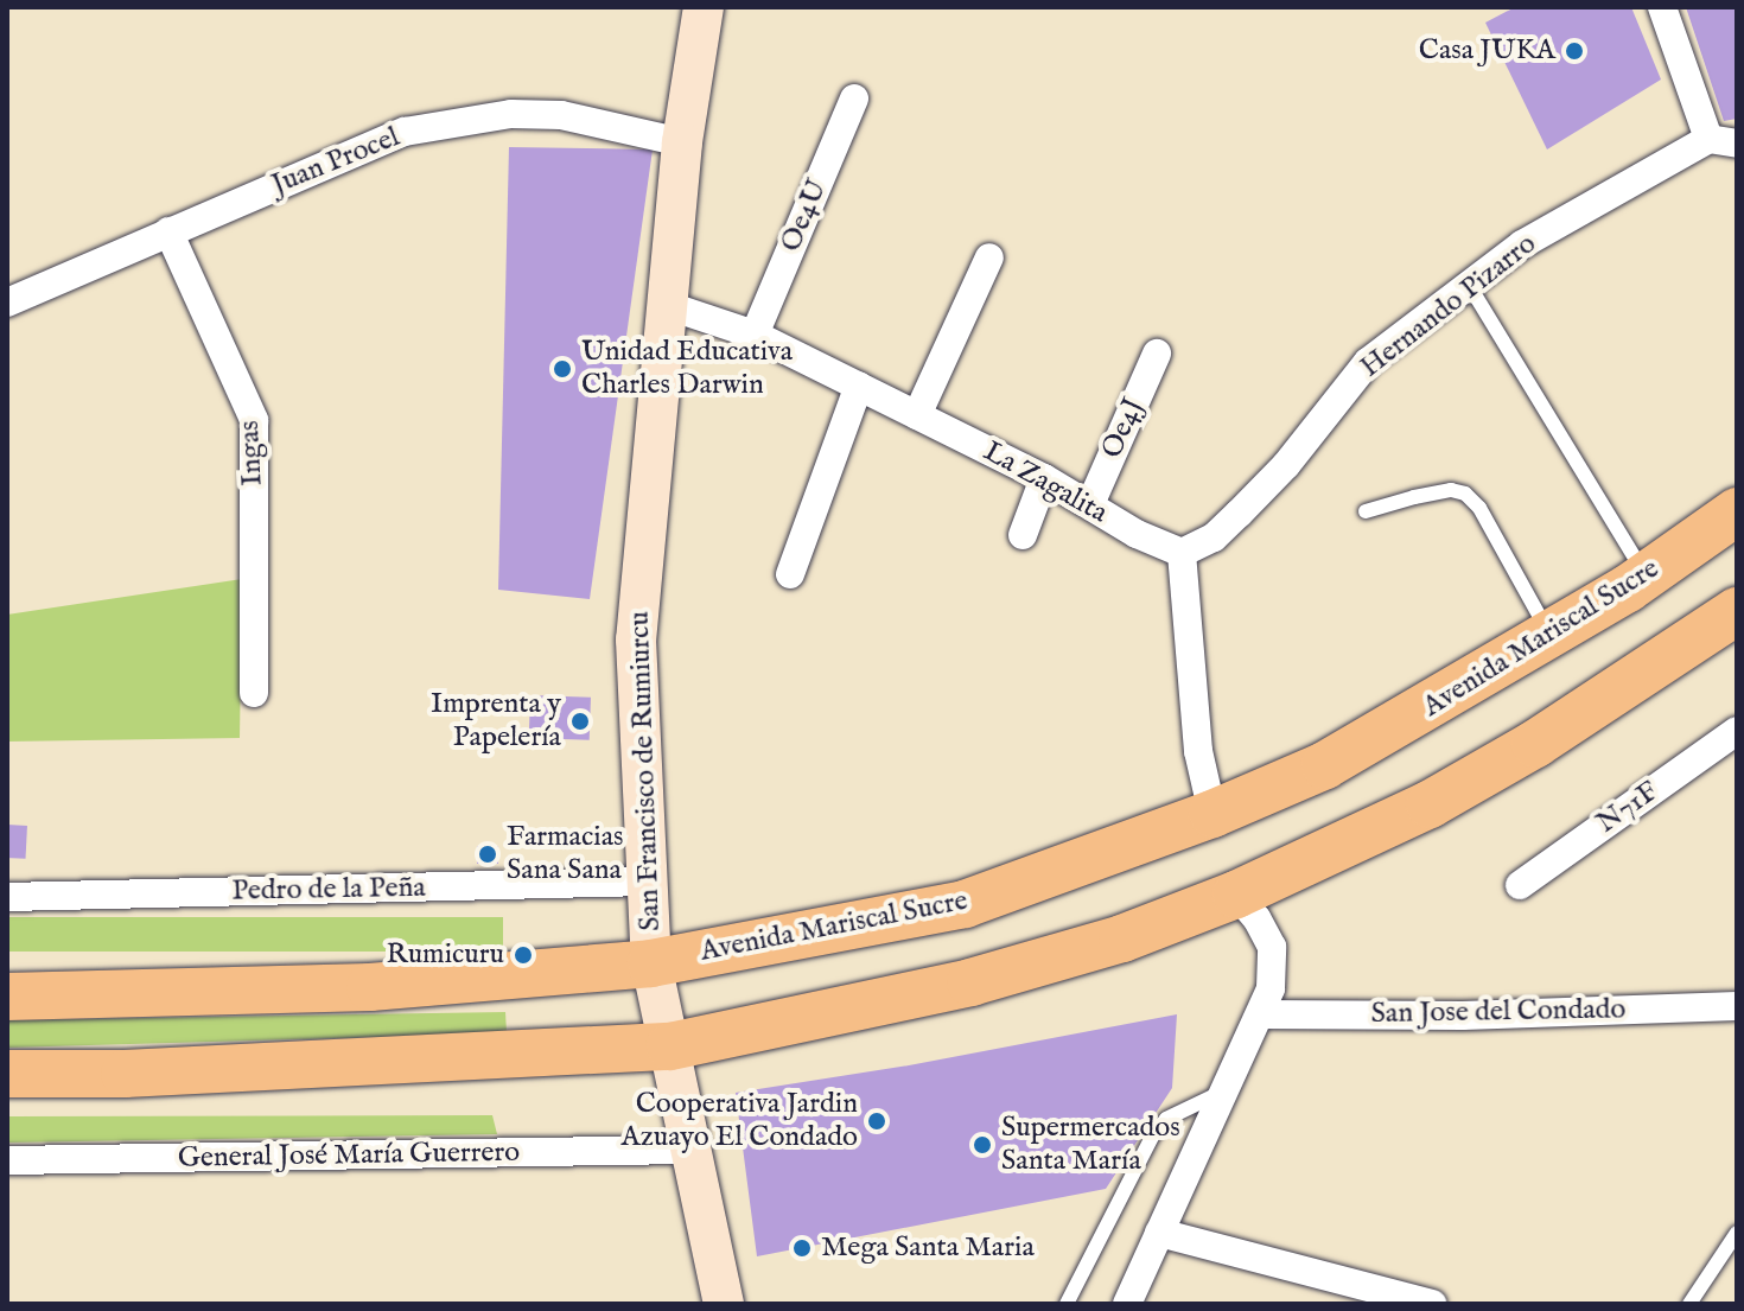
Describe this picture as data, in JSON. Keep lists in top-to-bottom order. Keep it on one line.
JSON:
{"streets":{"main road":["Avenida Mariscal Sucre","San Francisco de Rumiurcu"],"street":["Juan Procel","Oe4U","Hernando Pizarro","Oe4J","Ingas","La Zagalita","N71F","Pedro de la Peña","San Jose del Condado","General José María Guerrero"]},"crossings":[["Juan Procel","Ingas"],["Juan Procel","San Francisco de Rumiurcu"],["Oe4U","La Zagalita"],["Hernando Pizarro","La Zagalita"],["Oe4J","La Zagalita"],["La Zagalita","San Francisco de Rumiurcu"],["Avenida Mariscal Sucre","San Francisco de Rumiurcu"],["San Francisco de Rumiurcu","Pedro de la Peña"],["San Francisco de Rumiurcu","General José María Guerrero"]],"places":["Casa JUKA","Unidad Educativa Charles Darwin","Imprenta y Papelería","Farmacias Sana Sana","Rumicuru","Cooperativa Jardin Azuayo El Condado","Supermercados Santa María","Mega Santa Maria"]}
